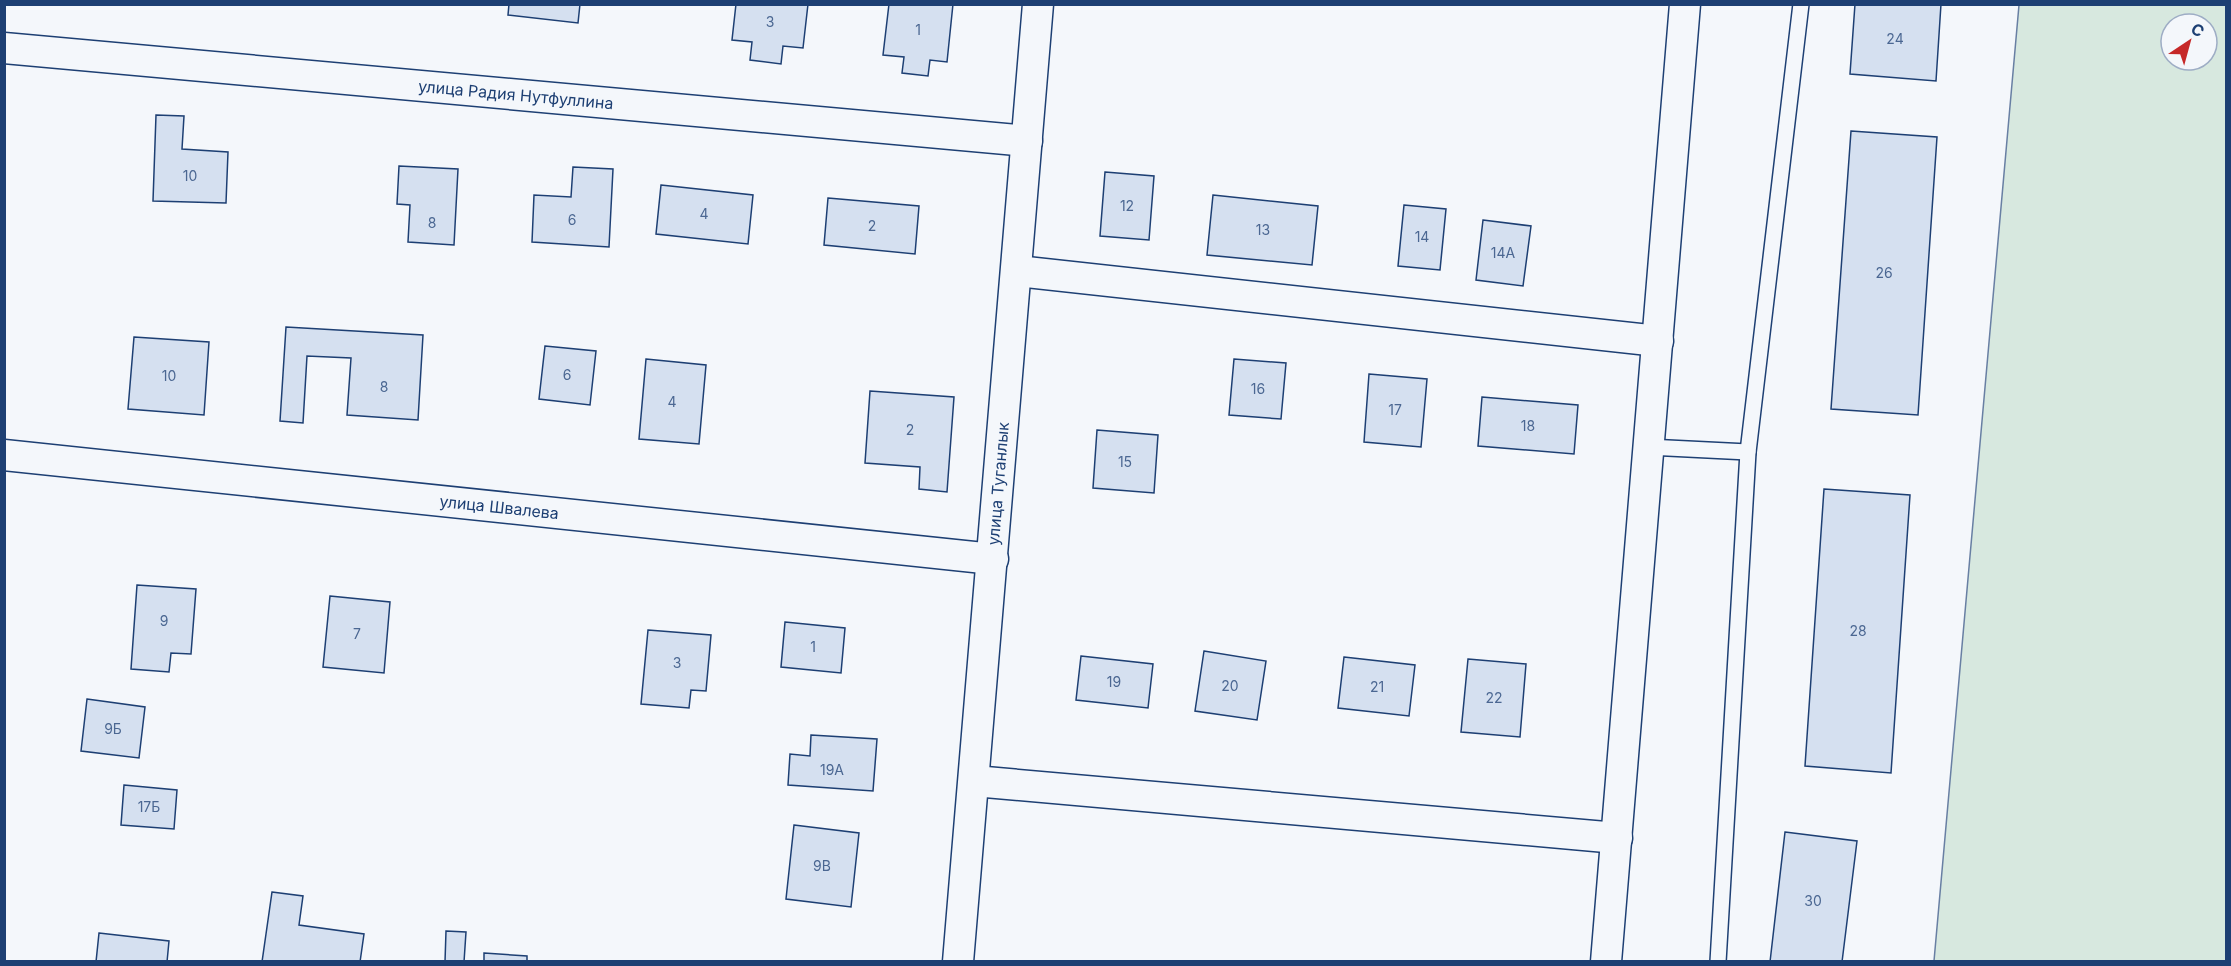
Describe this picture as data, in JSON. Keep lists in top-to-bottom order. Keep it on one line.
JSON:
{"streets":{"street":["улица Радия Нутфуллина","улица Туганлык","улица Швалева"]},"crossings":[["улица Радия Нутфуллина","улица Туганлык"],["улица Туганлык","улица Швалева"]],"house_numbers":["3","1","24","10","12","4","6","8","2","13","14","14А","26","6","10","8","16","4","17","18","2","15","9","28","7","1","3","19","20","21","22","9Б","19А","17Б","9В","30"],"north":"top right"}
